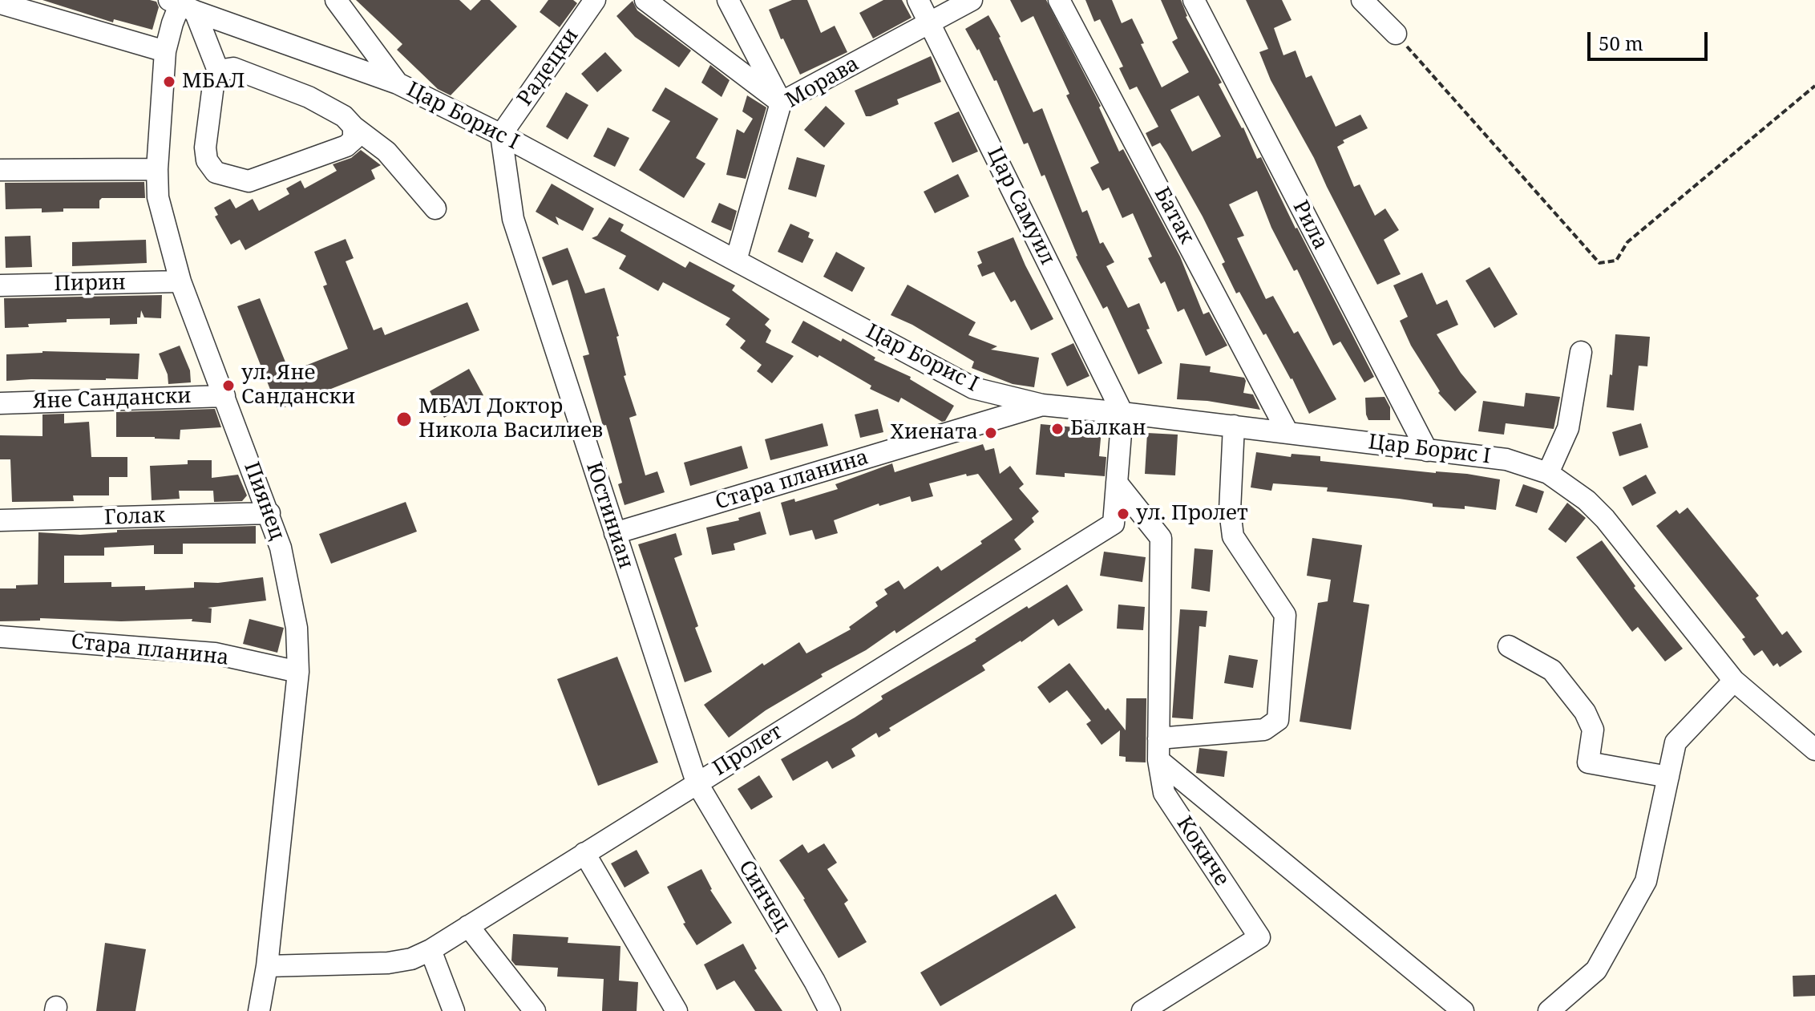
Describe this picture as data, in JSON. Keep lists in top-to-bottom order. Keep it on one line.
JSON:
{"streets":{"street":["Радецки","Морава","Цар Борис I","Цар Самуил","Батак","Рила","Пирин","Яне Сандански","Стара планина","Пиянец","Юстиниан","Голак","Пролет","Кокиче","Синчец"]},"crossings":[["Радецки","Цар Борис I"],["Радецки","Юстиниан"],["Морава","Цар Борис I"],["Морава","Цар Самуил"],["Цар Борис I","Цар Самуил"],["Цар Борис I","Батак"],["Цар Борис I","Рила"],["Цар Борис I","Стара планина"],["Цар Борис I","Пиянец"],["Цар Борис I","Юстиниан"],["Цар Борис I","Пролет"],["Цар Самуил","Пролет"],["Пирин","Пиянец"],["Яне Сандански","Пиянец"],["Стара планина","Пиянец"],["Стара планина","Юстиниан"],["Пиянец","Голак"],["Пиянец","Пролет"],["Юстиниан","Пролет"],["Юстиниан","Синчец"],["Пролет","Кокиче"],["Пролет","Синчец"]],"places":["МБАЛ","ул. Яне Сандански","МБАЛ Доктор Никола Василиев","Балкан","Хиената","ул. Пролет"],"scale_bar":"50 m"}
